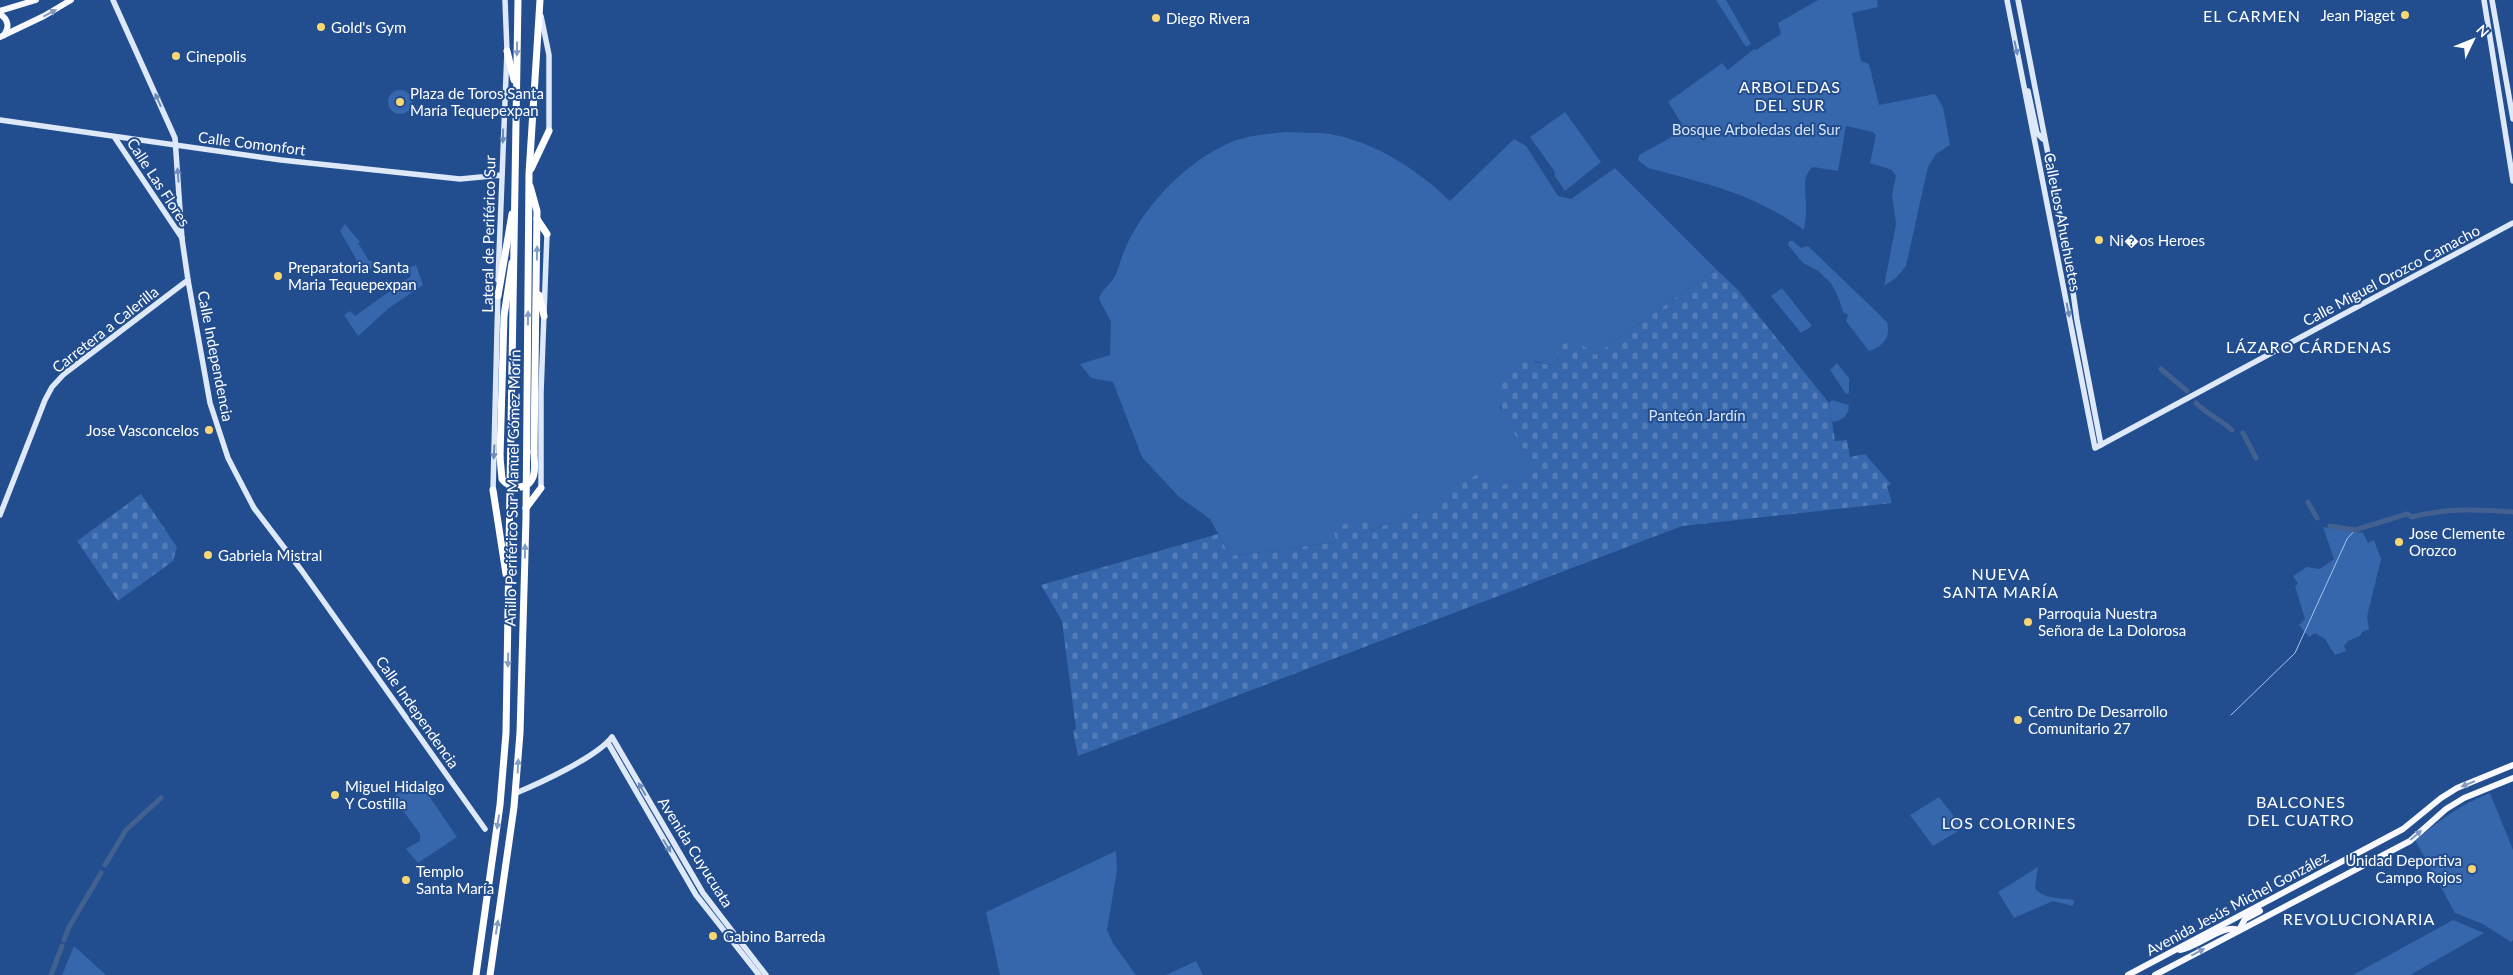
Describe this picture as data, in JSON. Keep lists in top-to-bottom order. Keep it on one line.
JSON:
{"streets":{"highway":["Anillo Periférico Sur Manuel Gómez Morín"],"main road":["Avenida Jesús Michel González"],"street":["Calle Comonfort","Calle Las Flores","Calle Los Ahuehuetes","Lateral de Periférico Sur","Calle Miguel Orozco Camacho","Carretera a Calerilla","Calle Independencia","Avenida Cuyucuata"]},"crossings":[["Calle Comonfort","Calle Las Flores"],["Calle Comonfort","Lateral de Periférico Sur"],["Calle Comonfort","Calle Independencia"],["Calle Las Flores","Calle Independencia"],["Calle Los Ahuehuetes","Calle Miguel Orozco Camacho"],["Carretera a Calerilla","Calle Independencia"]],"districts":["EL CARMEN","ARBOLEDAS DEL SUR","LÁZARO CÁRDENAS","NUEVA SANTA MARÍA","BALCONES DEL CUATRO","LOS COLORINES","REVOLUCIONARIA"],"parks":["Bosque Arboledas del Sur","Panteón Jardín"],"places":["Jean Piaget","Diego Rivera","Gold's Gym","Cinepolis","Plaza de Toros Santa María Tequepexpan","Ni�os Heroes","Preparatoria Santa Maria Tequepexpan","Jose Vasconcelos","Jose Clemente Orozco","Gabriela Mistral","Parroquia Nuestra Señora de La Dolorosa","Centro De Desarrollo Comunitario 27","Miguel Hidalgo Y Costilla","Unidad Deportiva Campo Rojos","Templo Santa María","Gabino Barreda"],"north":"top right"}
